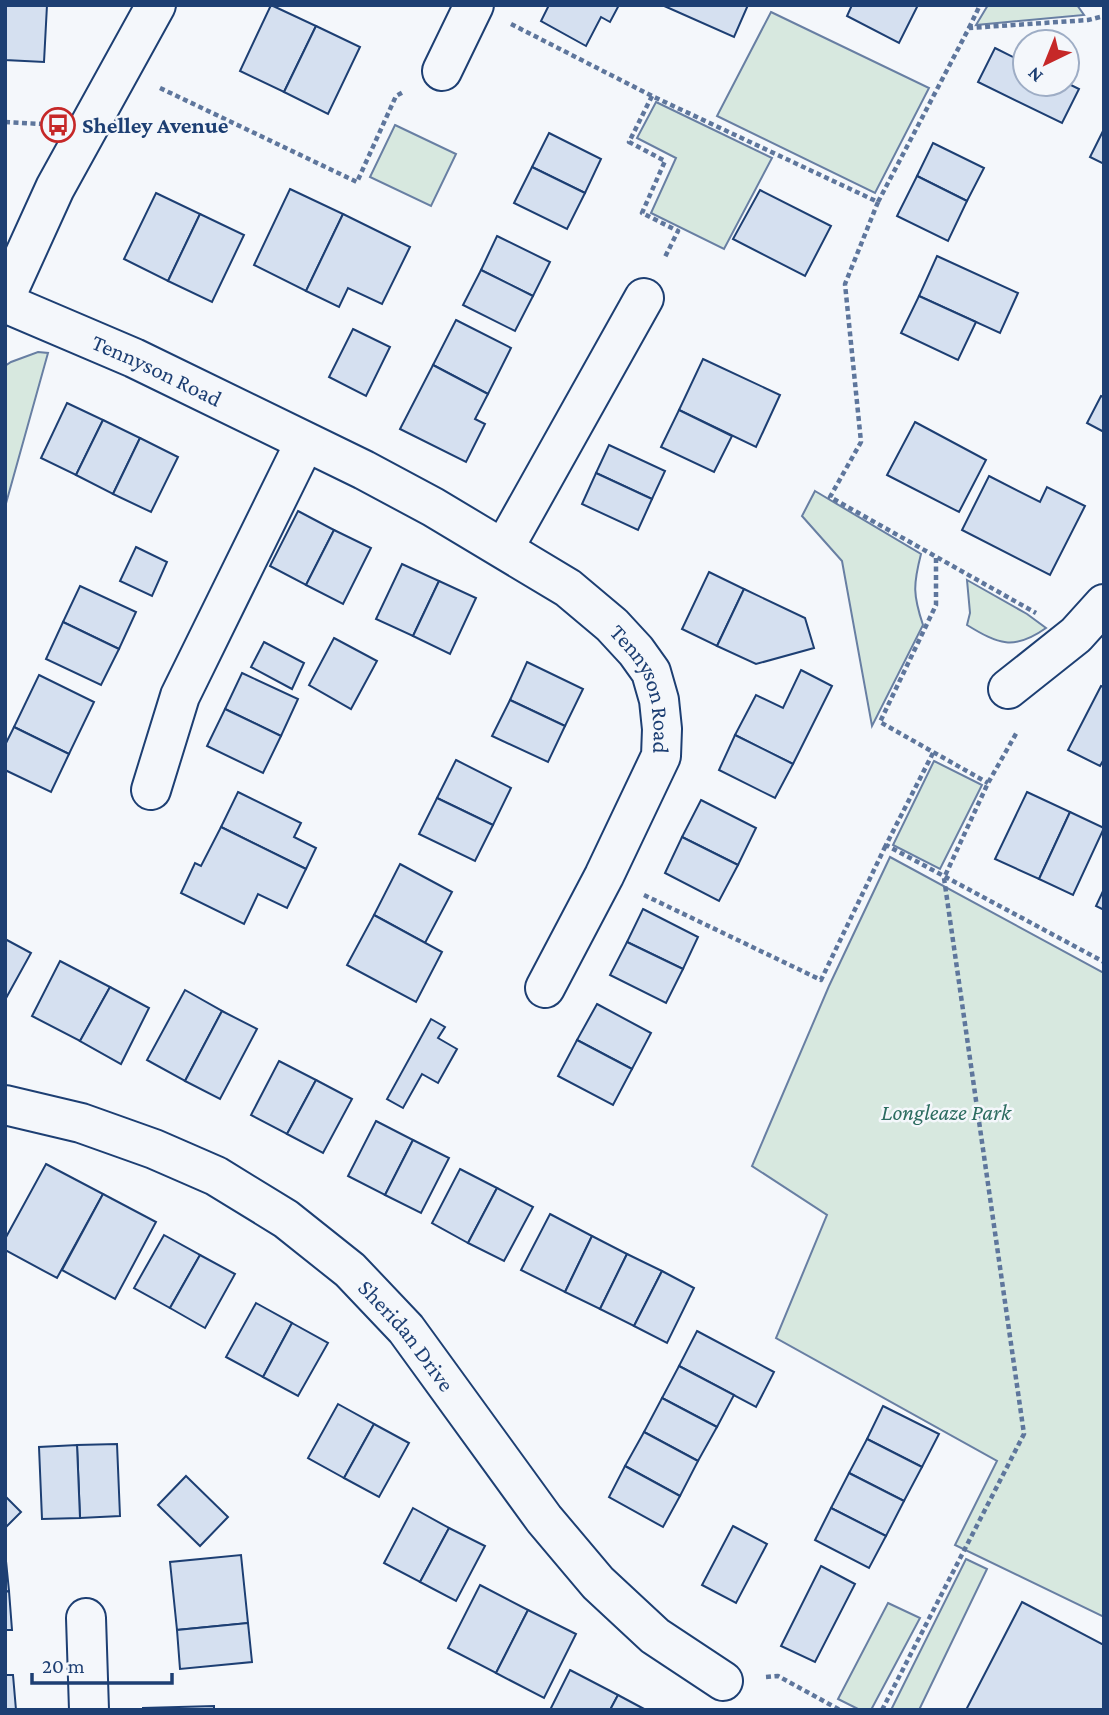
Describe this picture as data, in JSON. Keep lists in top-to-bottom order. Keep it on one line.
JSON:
{"streets":{"street":["Tennyson Road","Sheridan Drive"]},"parks":["Longleaze Park"],"places":{"bus stop":["Shelley Avenue"]},"scale_bar":"20 m","north":"bottom left"}
